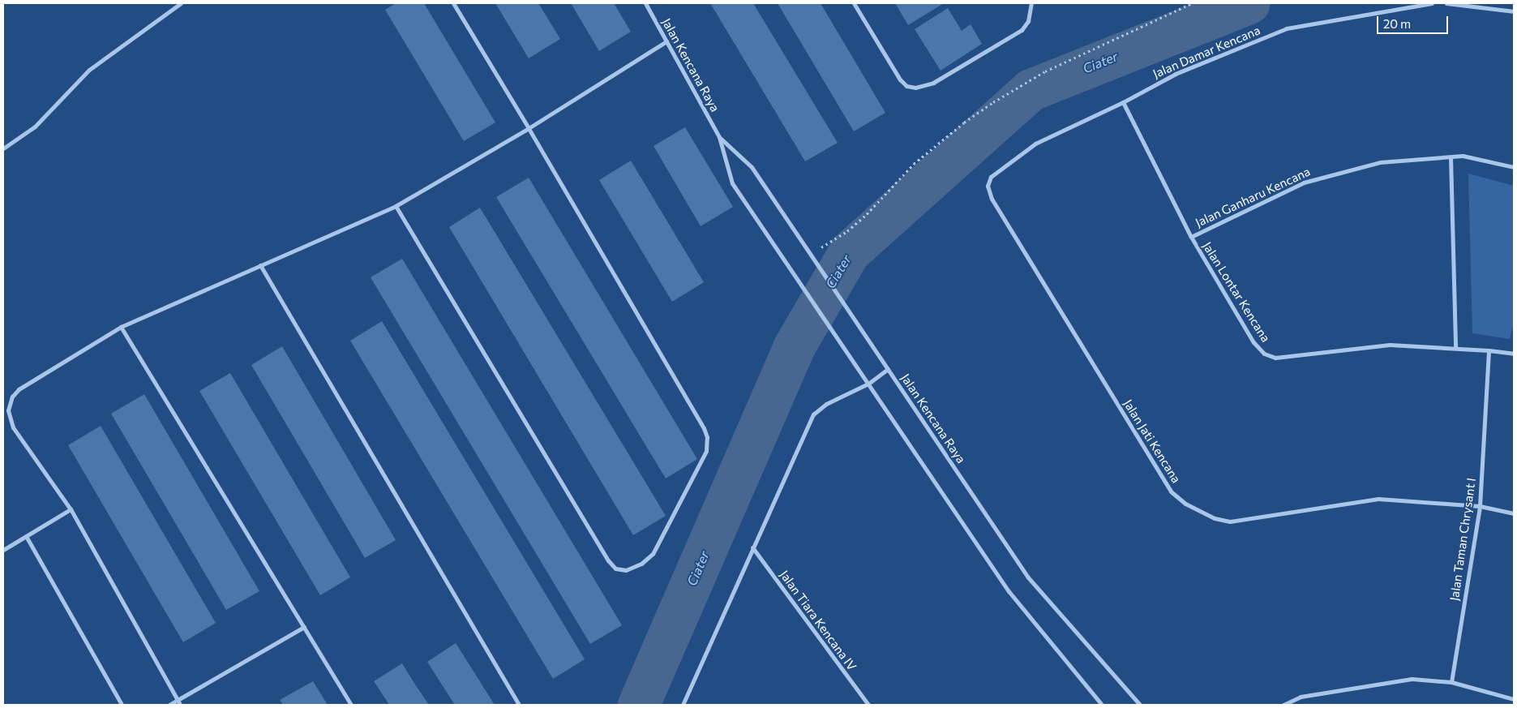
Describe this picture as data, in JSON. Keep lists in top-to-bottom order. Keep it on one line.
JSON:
{"streets":{"street":["Jalan Damar Kencana","Jalan Kencana Raya","Jalan Ganharu Kencana","Jalan Lontar Kencana","Jalan Jati Kencana","Jalan Taman Chrysant I","Jalan Tiara Kencana IV"]},"crossings":[["Jalan Damar Kencana","Jalan Lontar Kencana"],["Jalan Damar Kencana","Jalan Jati Kencana"],["Jalan Ganharu Kencana","Jalan Lontar Kencana"],["Jalan Lontar Kencana","Jalan Taman Chrysant I"],["Jalan Jati Kencana","Jalan Taman Chrysant I"]],"water":["Ciater"],"scale_bar":"20 m"}
